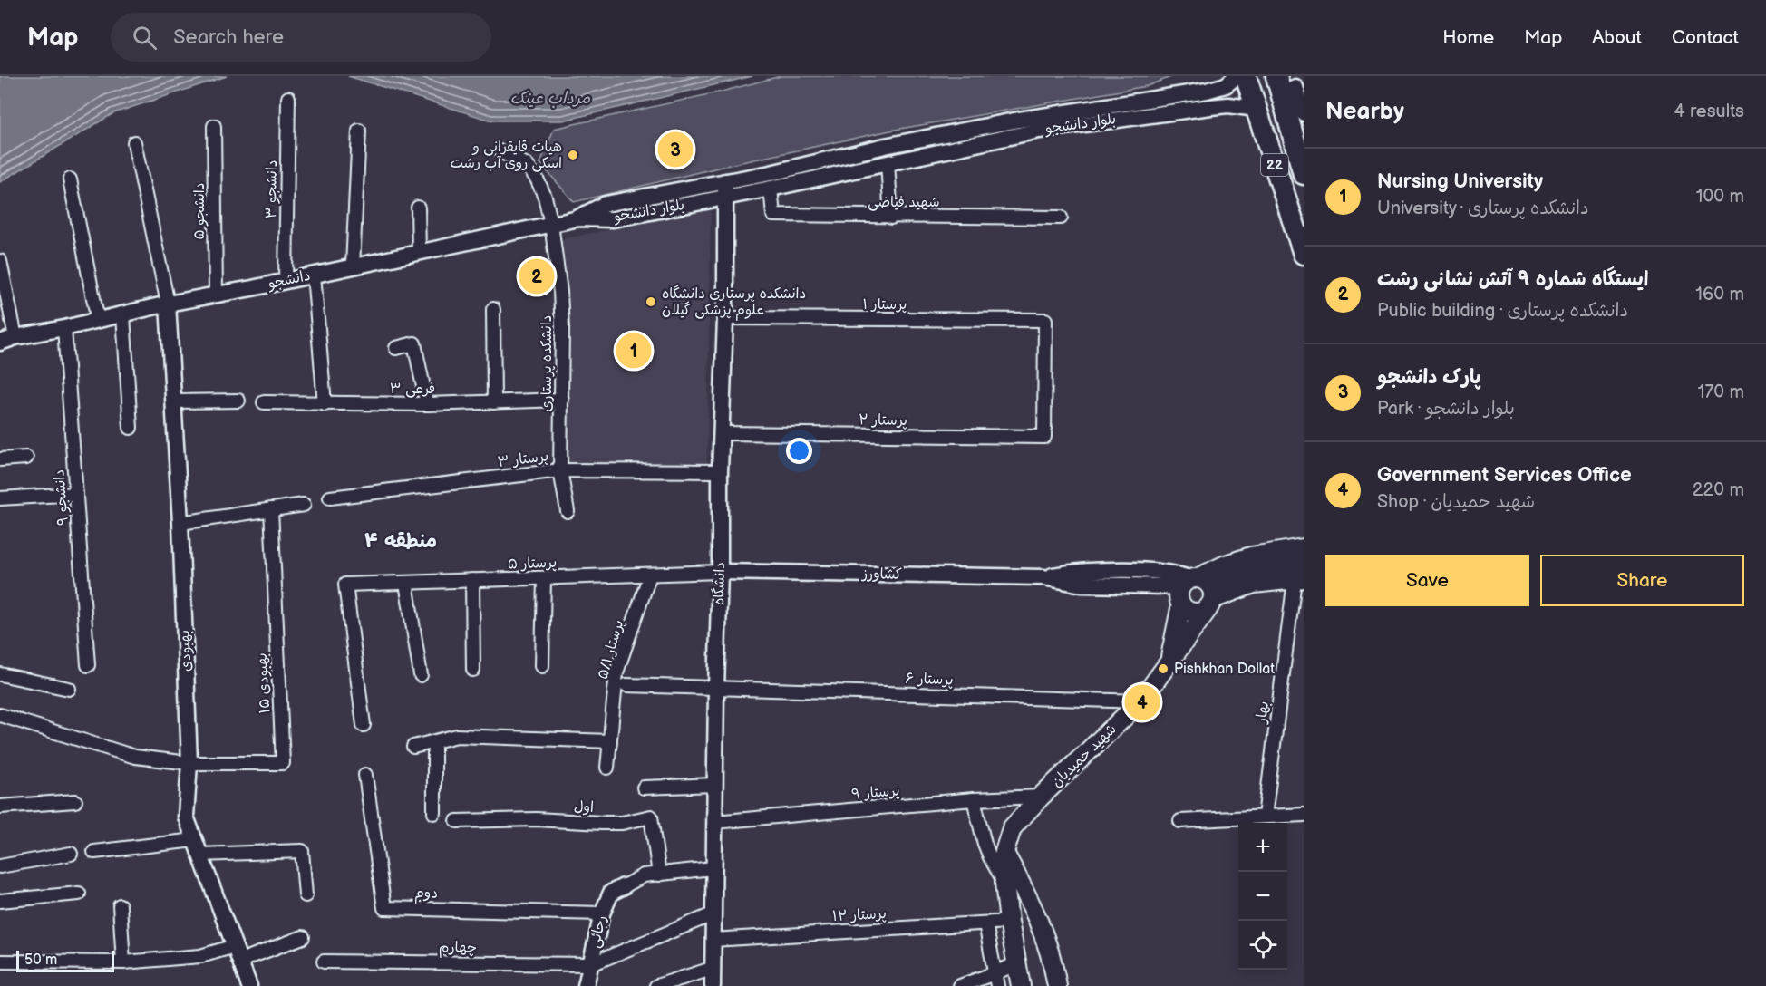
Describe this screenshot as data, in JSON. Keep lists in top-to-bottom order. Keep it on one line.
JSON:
{"streets":{"highway":["22"],"main road":["شهید حمیدیان"],"street":["بلوار دانشجو","دانشجو ۳","شهید فیاضی","دانشجو ۵","دانشجو","پرستار ۱","دانشکده پرستاری","فرعی ۳","پرستار ۲","پرستار ۳","دانشجو ۹","پرستار ۵","کشاورز","دانشگاه","پرستار ۵/۱","بهبودی","پرستار ۶","بهبودی ۱۵","بهار","پرستار ۹","اول","دوم","پرستار ۱۲","رجائی","چهارم"]},"crossings":[["بلوار دانشجو","22"],["بلوار دانشجو","شهید فیاضی"],["بلوار دانشجو","دانشجو"],["بلوار دانشجو","دانشگاه"],["دانشجو ۳","دانشجو"],["دانشجو ۵","دانشجو"],["دانشجو","دانشکده پرستاری"],["دانشجو","دانشجو ۹"],["دانشجو","بهبودی"],["پرستار ۱","پرستار ۲"],["پرستار ۱","دانشگاه"],["دانشکده پرستاری","فرعی ۳"],["دانشکده پرستاری","پرستار ۳"],["پرستار ۲","دانشگاه"],["پرستار ۳","دانشگاه"],["پرستار ۵","کشاورز"],["پرستار ۵","دانشگاه"],["پرستار ۵","پرستار ۵/۱"],["کشاورز","دانشگاه"],["کشاورز","شهید حمیدیان"],["دانشگاه","پرستار ۶"],["دانشگاه","پرستار ۹"],["دانشگاه","پرستار ۱۲"],["بهبودی","بهبودی ۱۵"],["پرستار ۶","شهید حمیدیان"],["شهید حمیدیان","پرستار ۹"],["شهید حمیدیان","پرستار ۱۲"],["دوم","رجائی"],["رجائی","چهارم"]],"districts":["منطقه ۴"],"water":["مرداب عینک"],"places":["هیات قایقرانی و اسکی روی آب رشت","دانشکده پرستاری دانشگاه علوم پزشکی گیلان","Pishkhan Dollat"],"scale_bar":"50 m","page":{"header":"Map","search":"Search here","nav":["Home","Map","About","Contact"],"heading":["Nearby","4 results"],"pins":["3","2","1","4"],"list":[{"mark":"1","name":"Nursing University","note":"University · دانشکده پرستاری","value":"100 m"},{"mark":"2","name":"ایستگاه شماره ۹ آتش نشانی رشت","note":"Public building · دانشکده پرستاری","value":"160 m"},{"mark":"3","name":"پارک دانشجو","note":"Park · بلوار دانشجو","value":"170 m"},{"mark":"4","name":"Government Services Office","note":"Shop · شهید حمیدیان","value":"220 m"}],"buttons":["Save","Share"],"map_buttons":["+","−"],"scale":"50 m"}}
